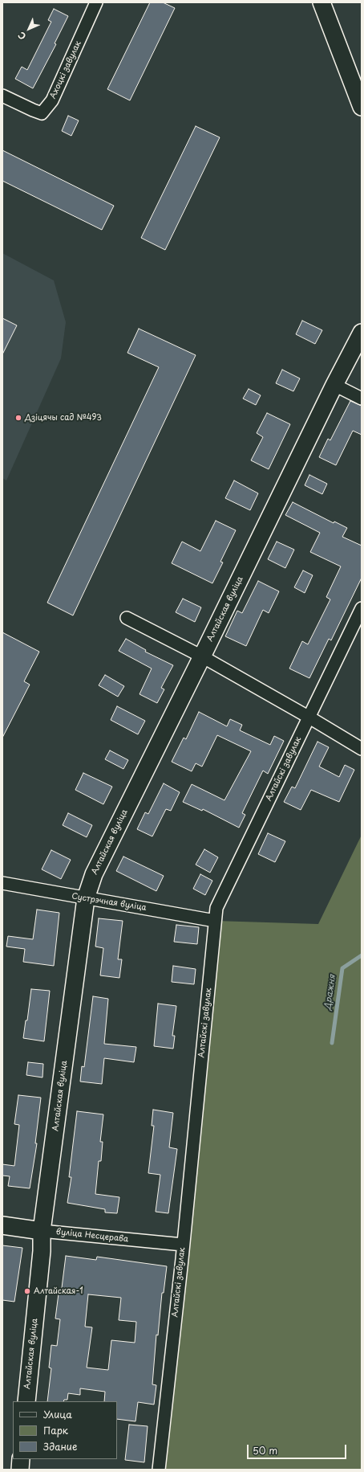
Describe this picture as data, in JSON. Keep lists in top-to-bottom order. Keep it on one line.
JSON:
{"streets":{"main road":["Алтайская вуліца","вуліца Несцерава"],"street":["Ахоцкі завулак","Алтайскі завулак","Сустрэчная вуліца"]},"crossings":[["Алтайская вуліца","Сустрэчная вуліца"],["Алтайская вуліца","вуліца Несцерава"],["Алтайскі завулак","Сустрэчная вуліца"],["Алтайскі завулак","вуліца Несцерава"]],"water":["Дражня"],"places":["Дзіцячы сад №493","Алтайская-1"],"legend":["Улица","Парк","Здание"],"scale_bar":"50 m","north":"bottom left"}
